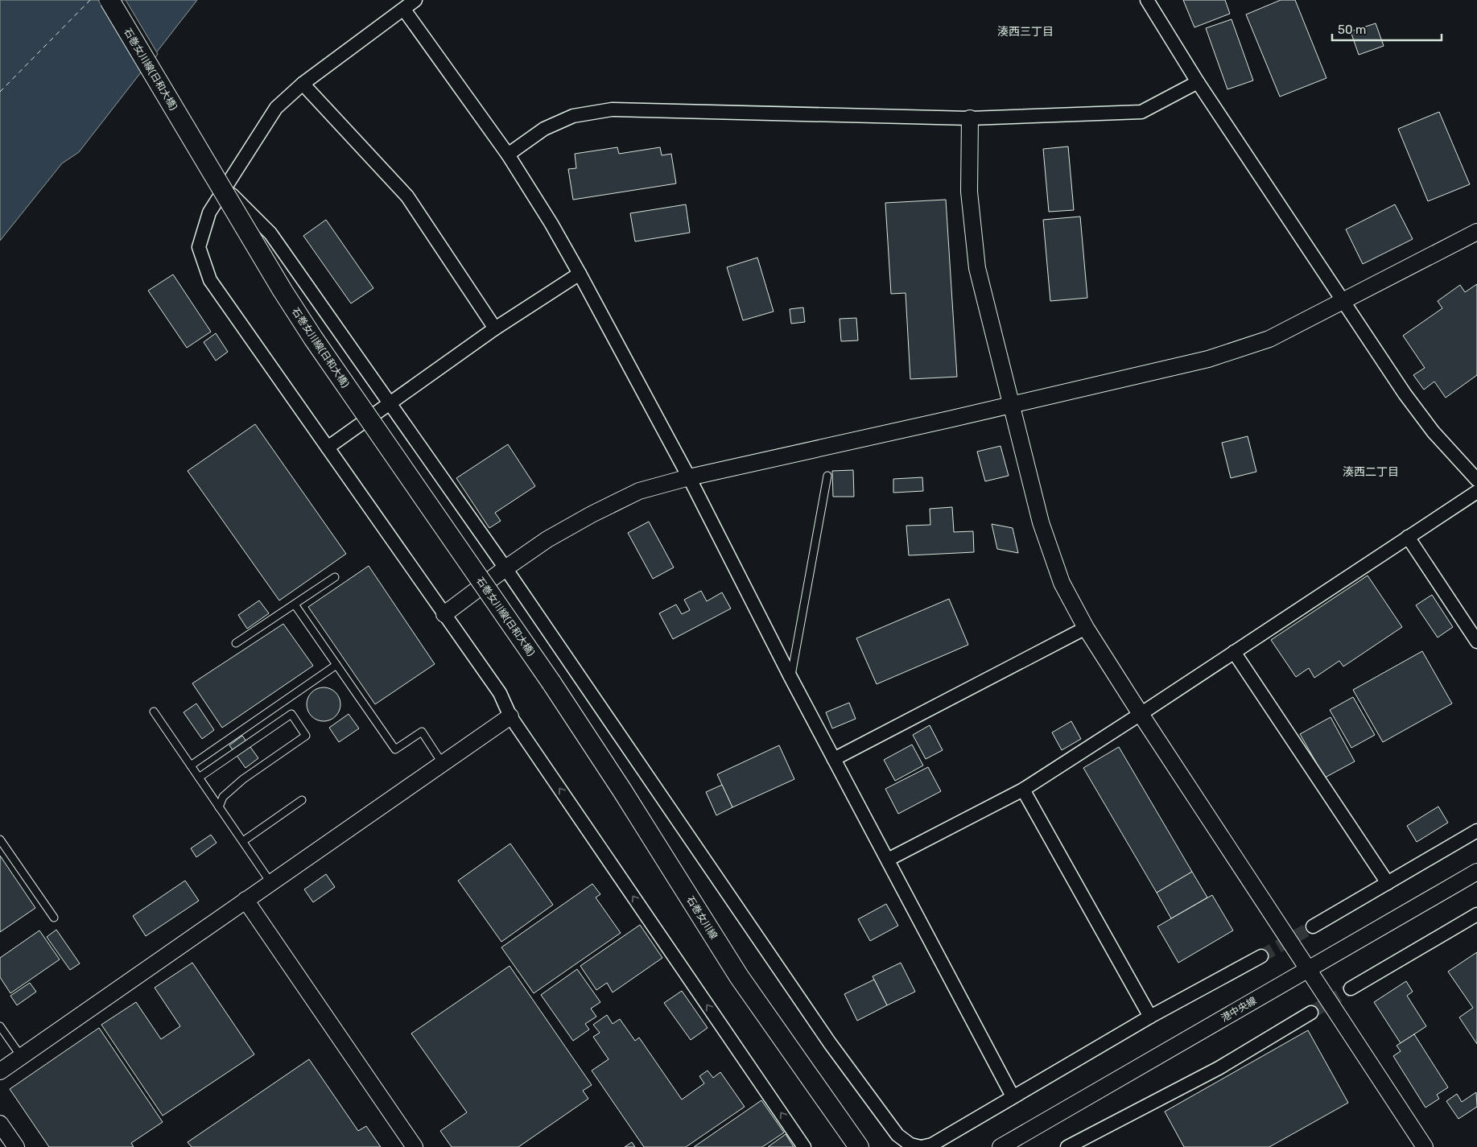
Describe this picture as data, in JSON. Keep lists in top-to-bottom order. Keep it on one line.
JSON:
{"streets":{"main road":["石巻女川線(日和大橋)","石巻女川線"],"street":["港中央線"]},"crossings":[["石巻女川線(日和大橋)","石巻女川線"]],"districts":["湊西三丁目","湊西二丁目"],"scale_bar":"50 m"}
